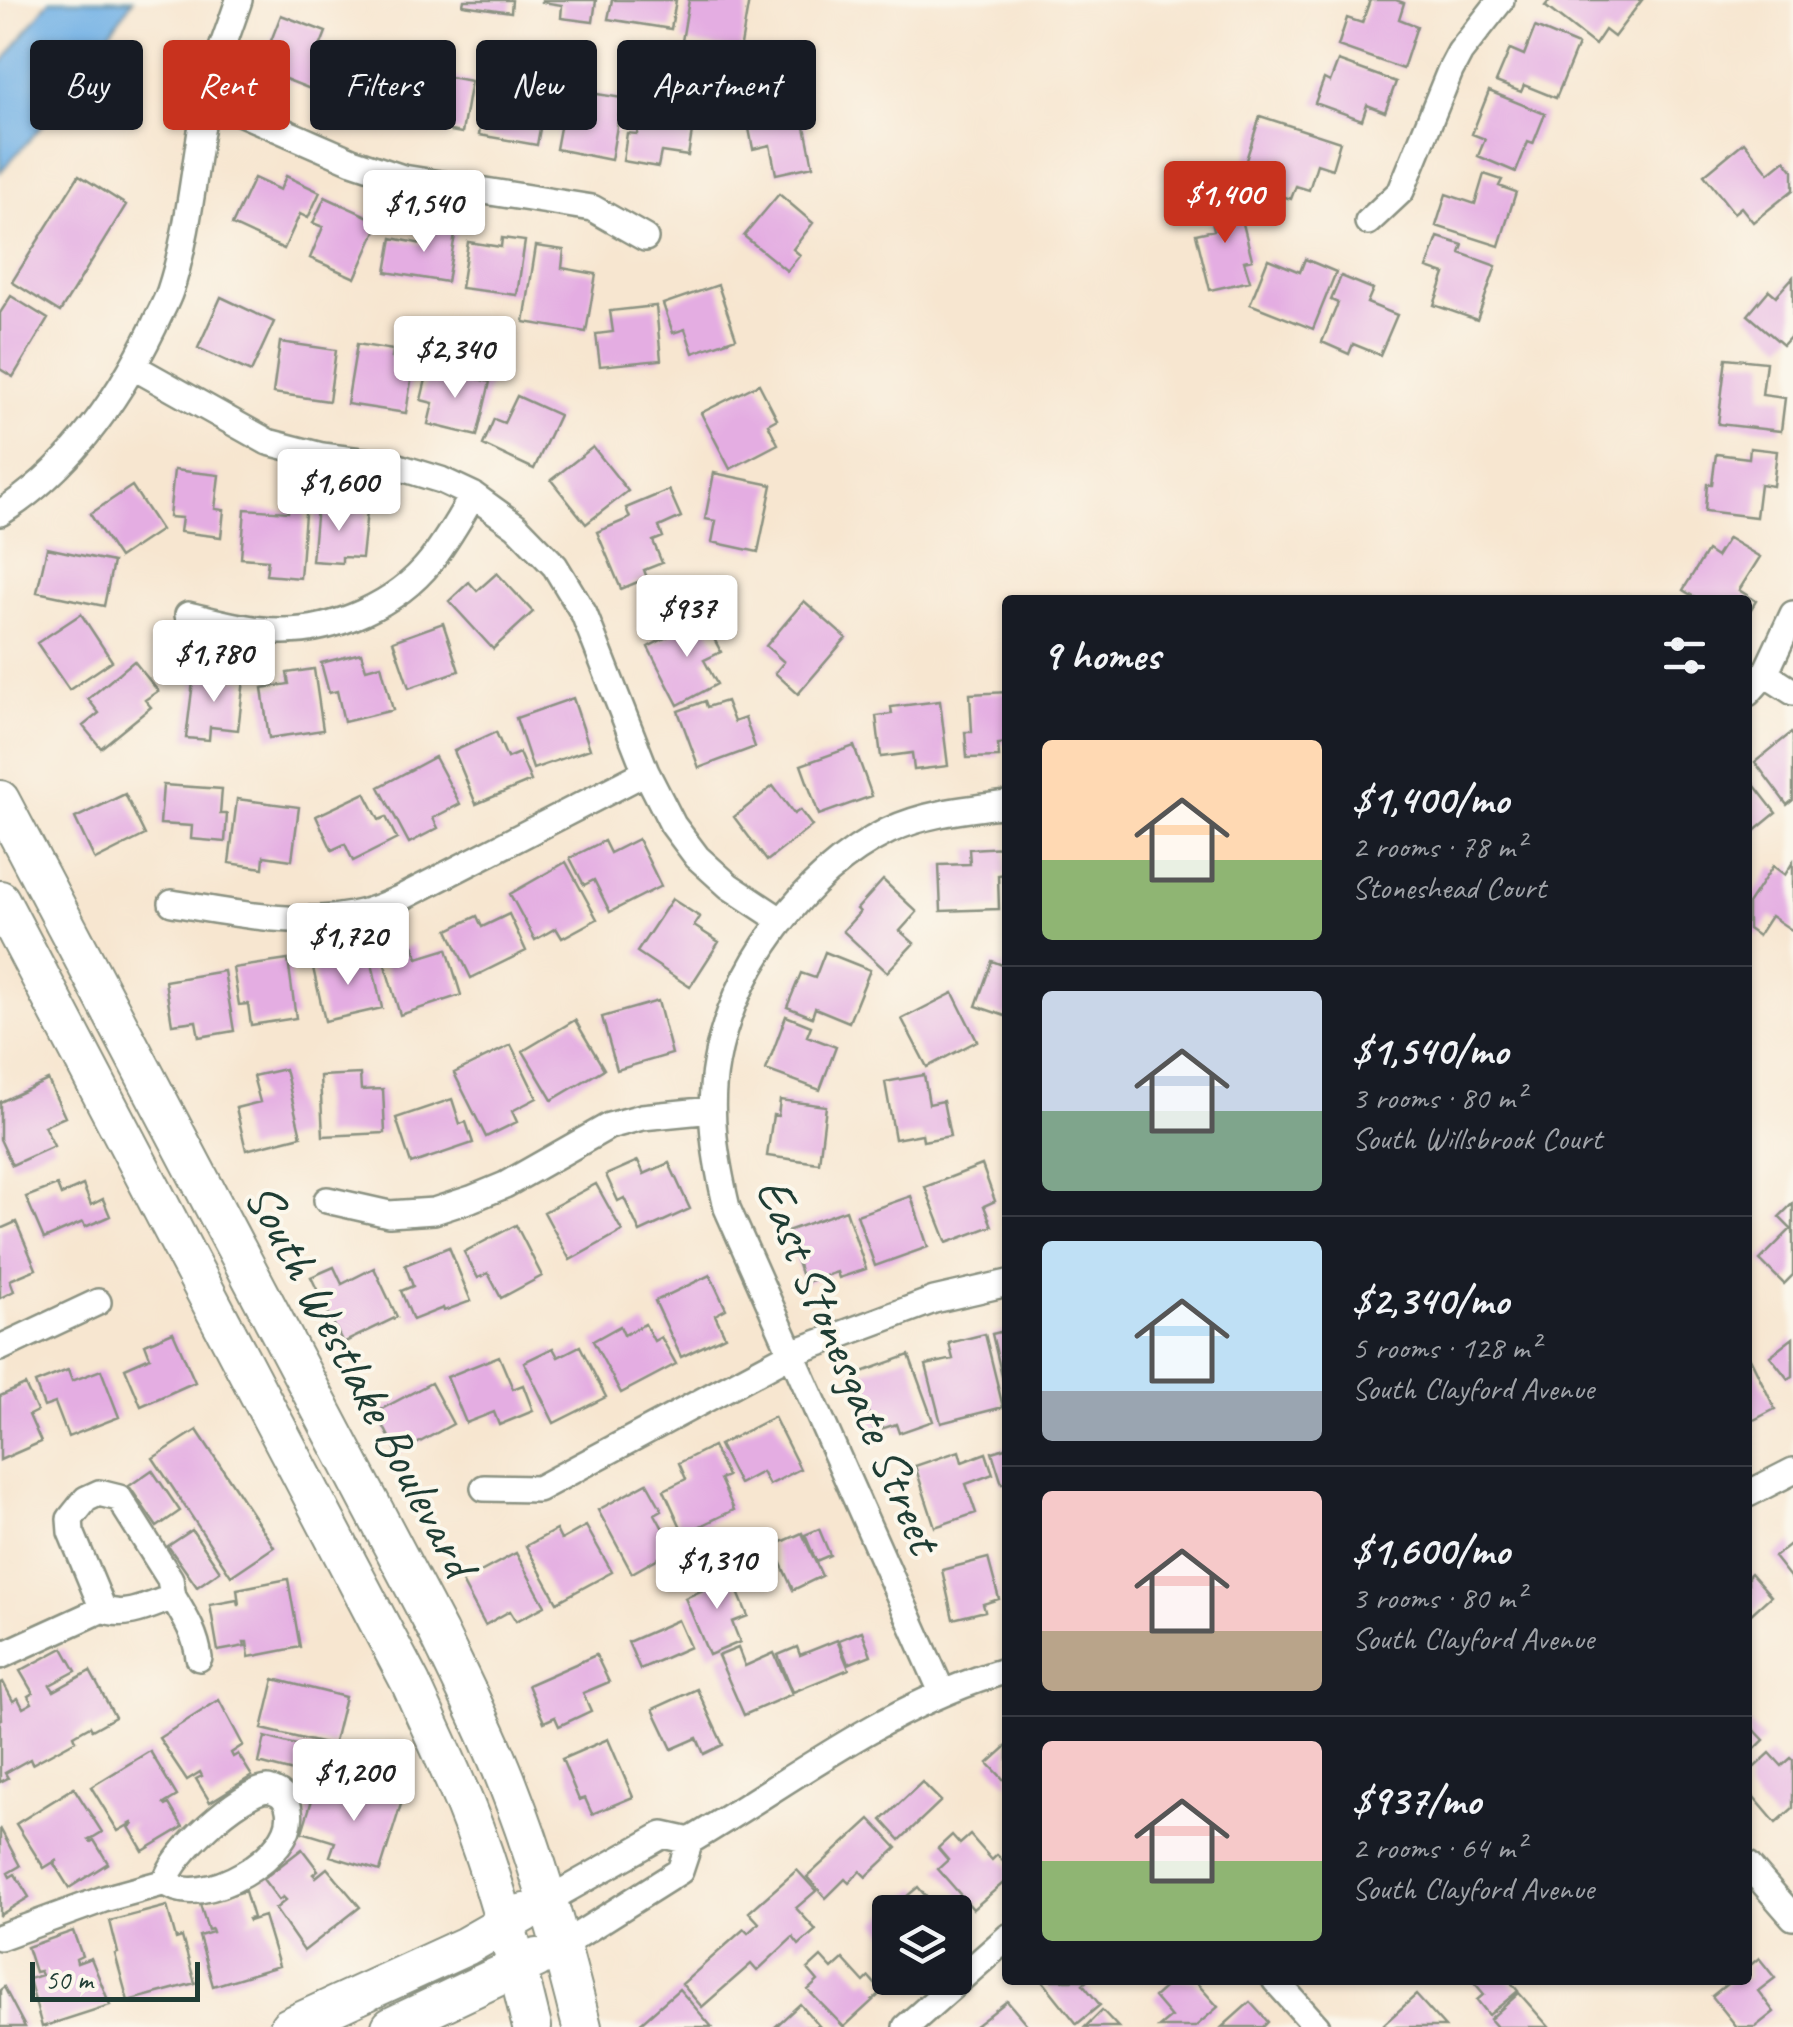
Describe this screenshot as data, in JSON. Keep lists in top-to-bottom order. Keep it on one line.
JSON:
{"streets":{"main road":["South Westlake Boulevard"],"street":["East Stonesgate Street"]},"scale_bar":"50 m","page":{"chip":["Buy","Rent","Filters","New","Apartment"],"price":["$1,400","$1,540","$2,340","$1,600","$937","$1,780","$1,720","$1,310","$1,200"],"heading":"9 homes","list":[{"name":"$1,400/mo","note":"2 rooms · 78 m² · Stoneshead Court"},{"name":"$1,540/mo","note":"3 rooms · 80 m² · South Willsbrook Court"},{"name":"$2,340/mo","note":"5 rooms · 128 m² · South Clayford Avenue"},{"name":"$1,600/mo","note":"3 rooms · 80 m² · South Clayford Avenue"},{"name":"$937/mo","note":"2 rooms · 64 m² · South Clayford Avenue"}],"scale":"50 m"}}
